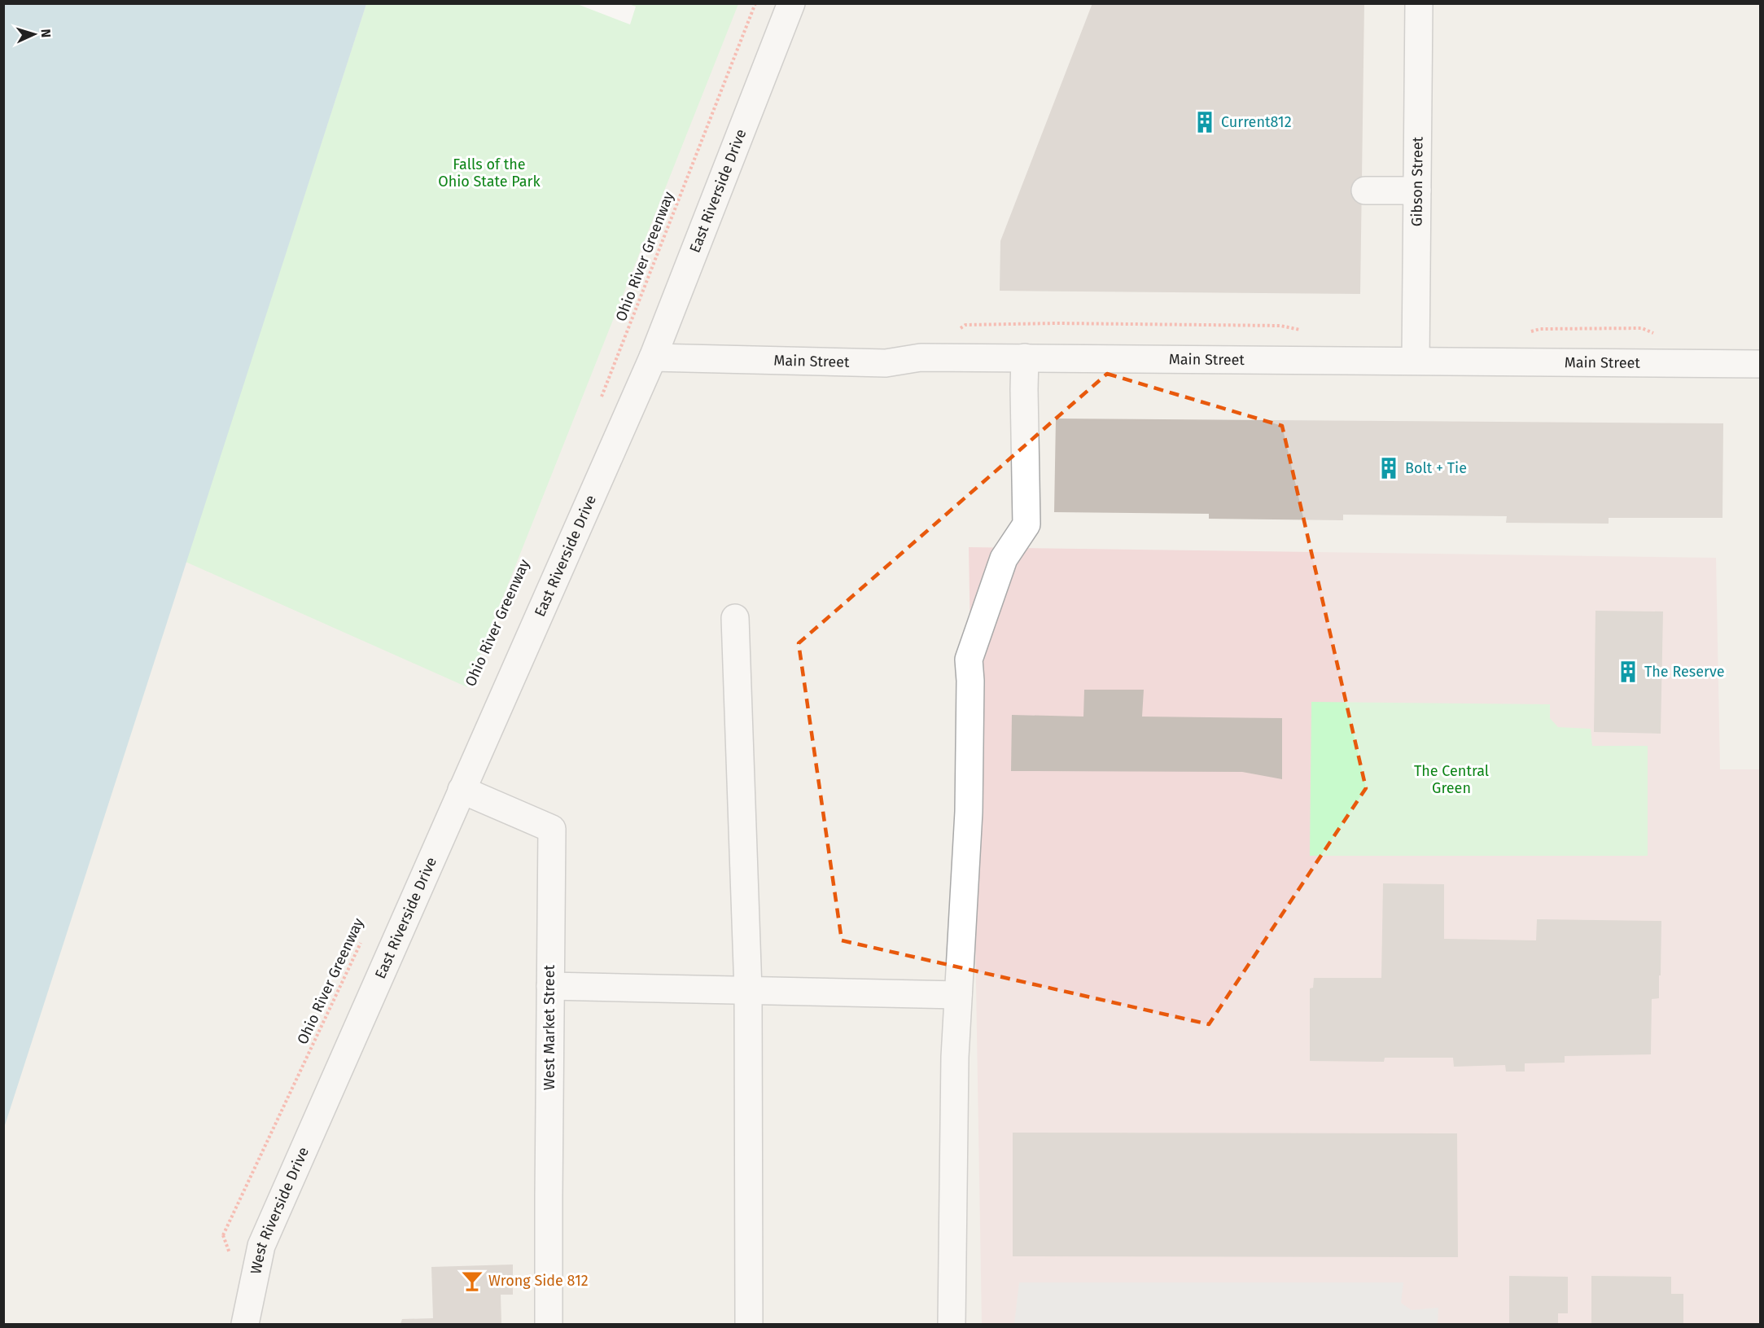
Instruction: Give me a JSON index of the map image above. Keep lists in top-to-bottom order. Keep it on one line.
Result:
{"streets":{"street":["Gibson Street","East Riverside Drive","Main Street","West Market Street","West Riverside Drive"],"path":["Ohio River Greenway"]},"crossings":[["Gibson Street","Main Street"],["East Riverside Drive","Main Street"],["East Riverside Drive","West Market Street"],["East Riverside Drive","West Riverside Drive"]],"parks":["Falls of the Ohio State Park","The Central Green"],"places":{"building":["Current812","Bolt + Tie","The Reserve"],"bar":["Wrong Side 812"]},"north":"right"}
